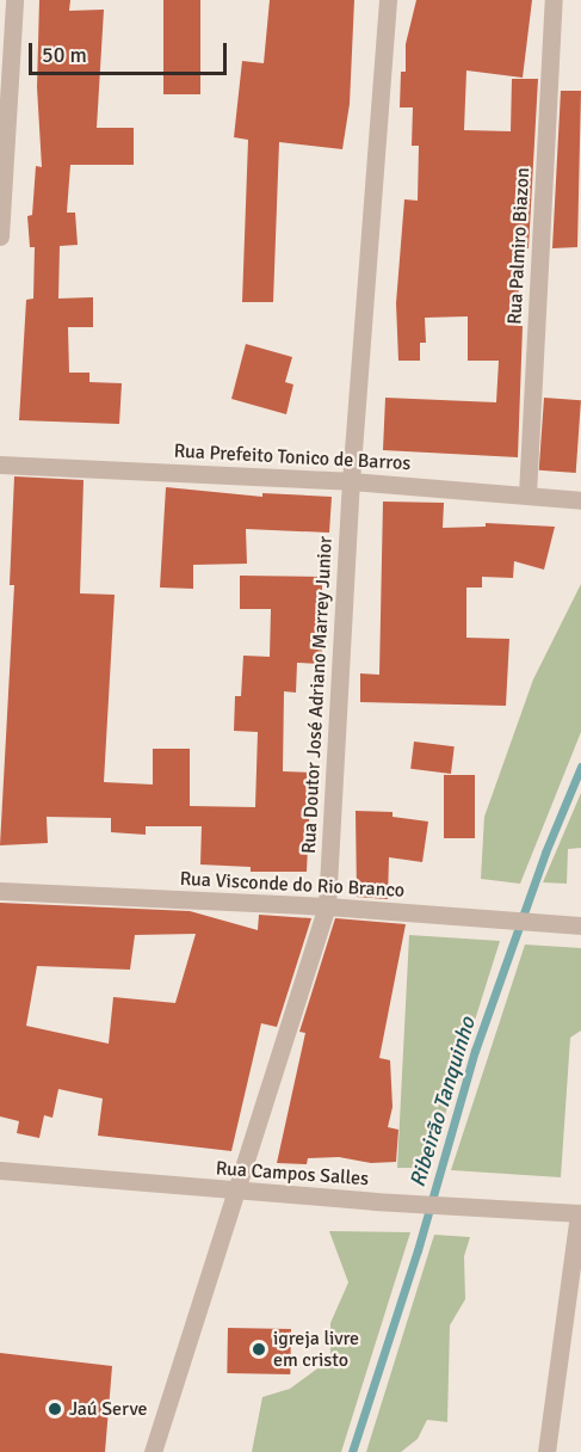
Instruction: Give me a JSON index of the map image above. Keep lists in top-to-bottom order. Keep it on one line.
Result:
{"streets":{"street":["Rua Palmiro Biazon","Rua Prefeito Tonico de Barros","Rua Doutor José Adriano Marrey Junior","Rua Visconde do Rio Branco","Rua Campos Salles"]},"crossings":[["Rua Palmiro Biazon","Rua Prefeito Tonico de Barros"],["Rua Prefeito Tonico de Barros","Rua Doutor José Adriano Marrey Junior"],["Rua Doutor José Adriano Marrey Junior","Rua Visconde do Rio Branco"],["Rua Doutor José Adriano Marrey Junior","Rua Campos Salles"]],"water":["Ribeirão Tanquinho"],"places":["igreja livre em cristo","Jaú Serve"],"scale_bar":"50 m"}
